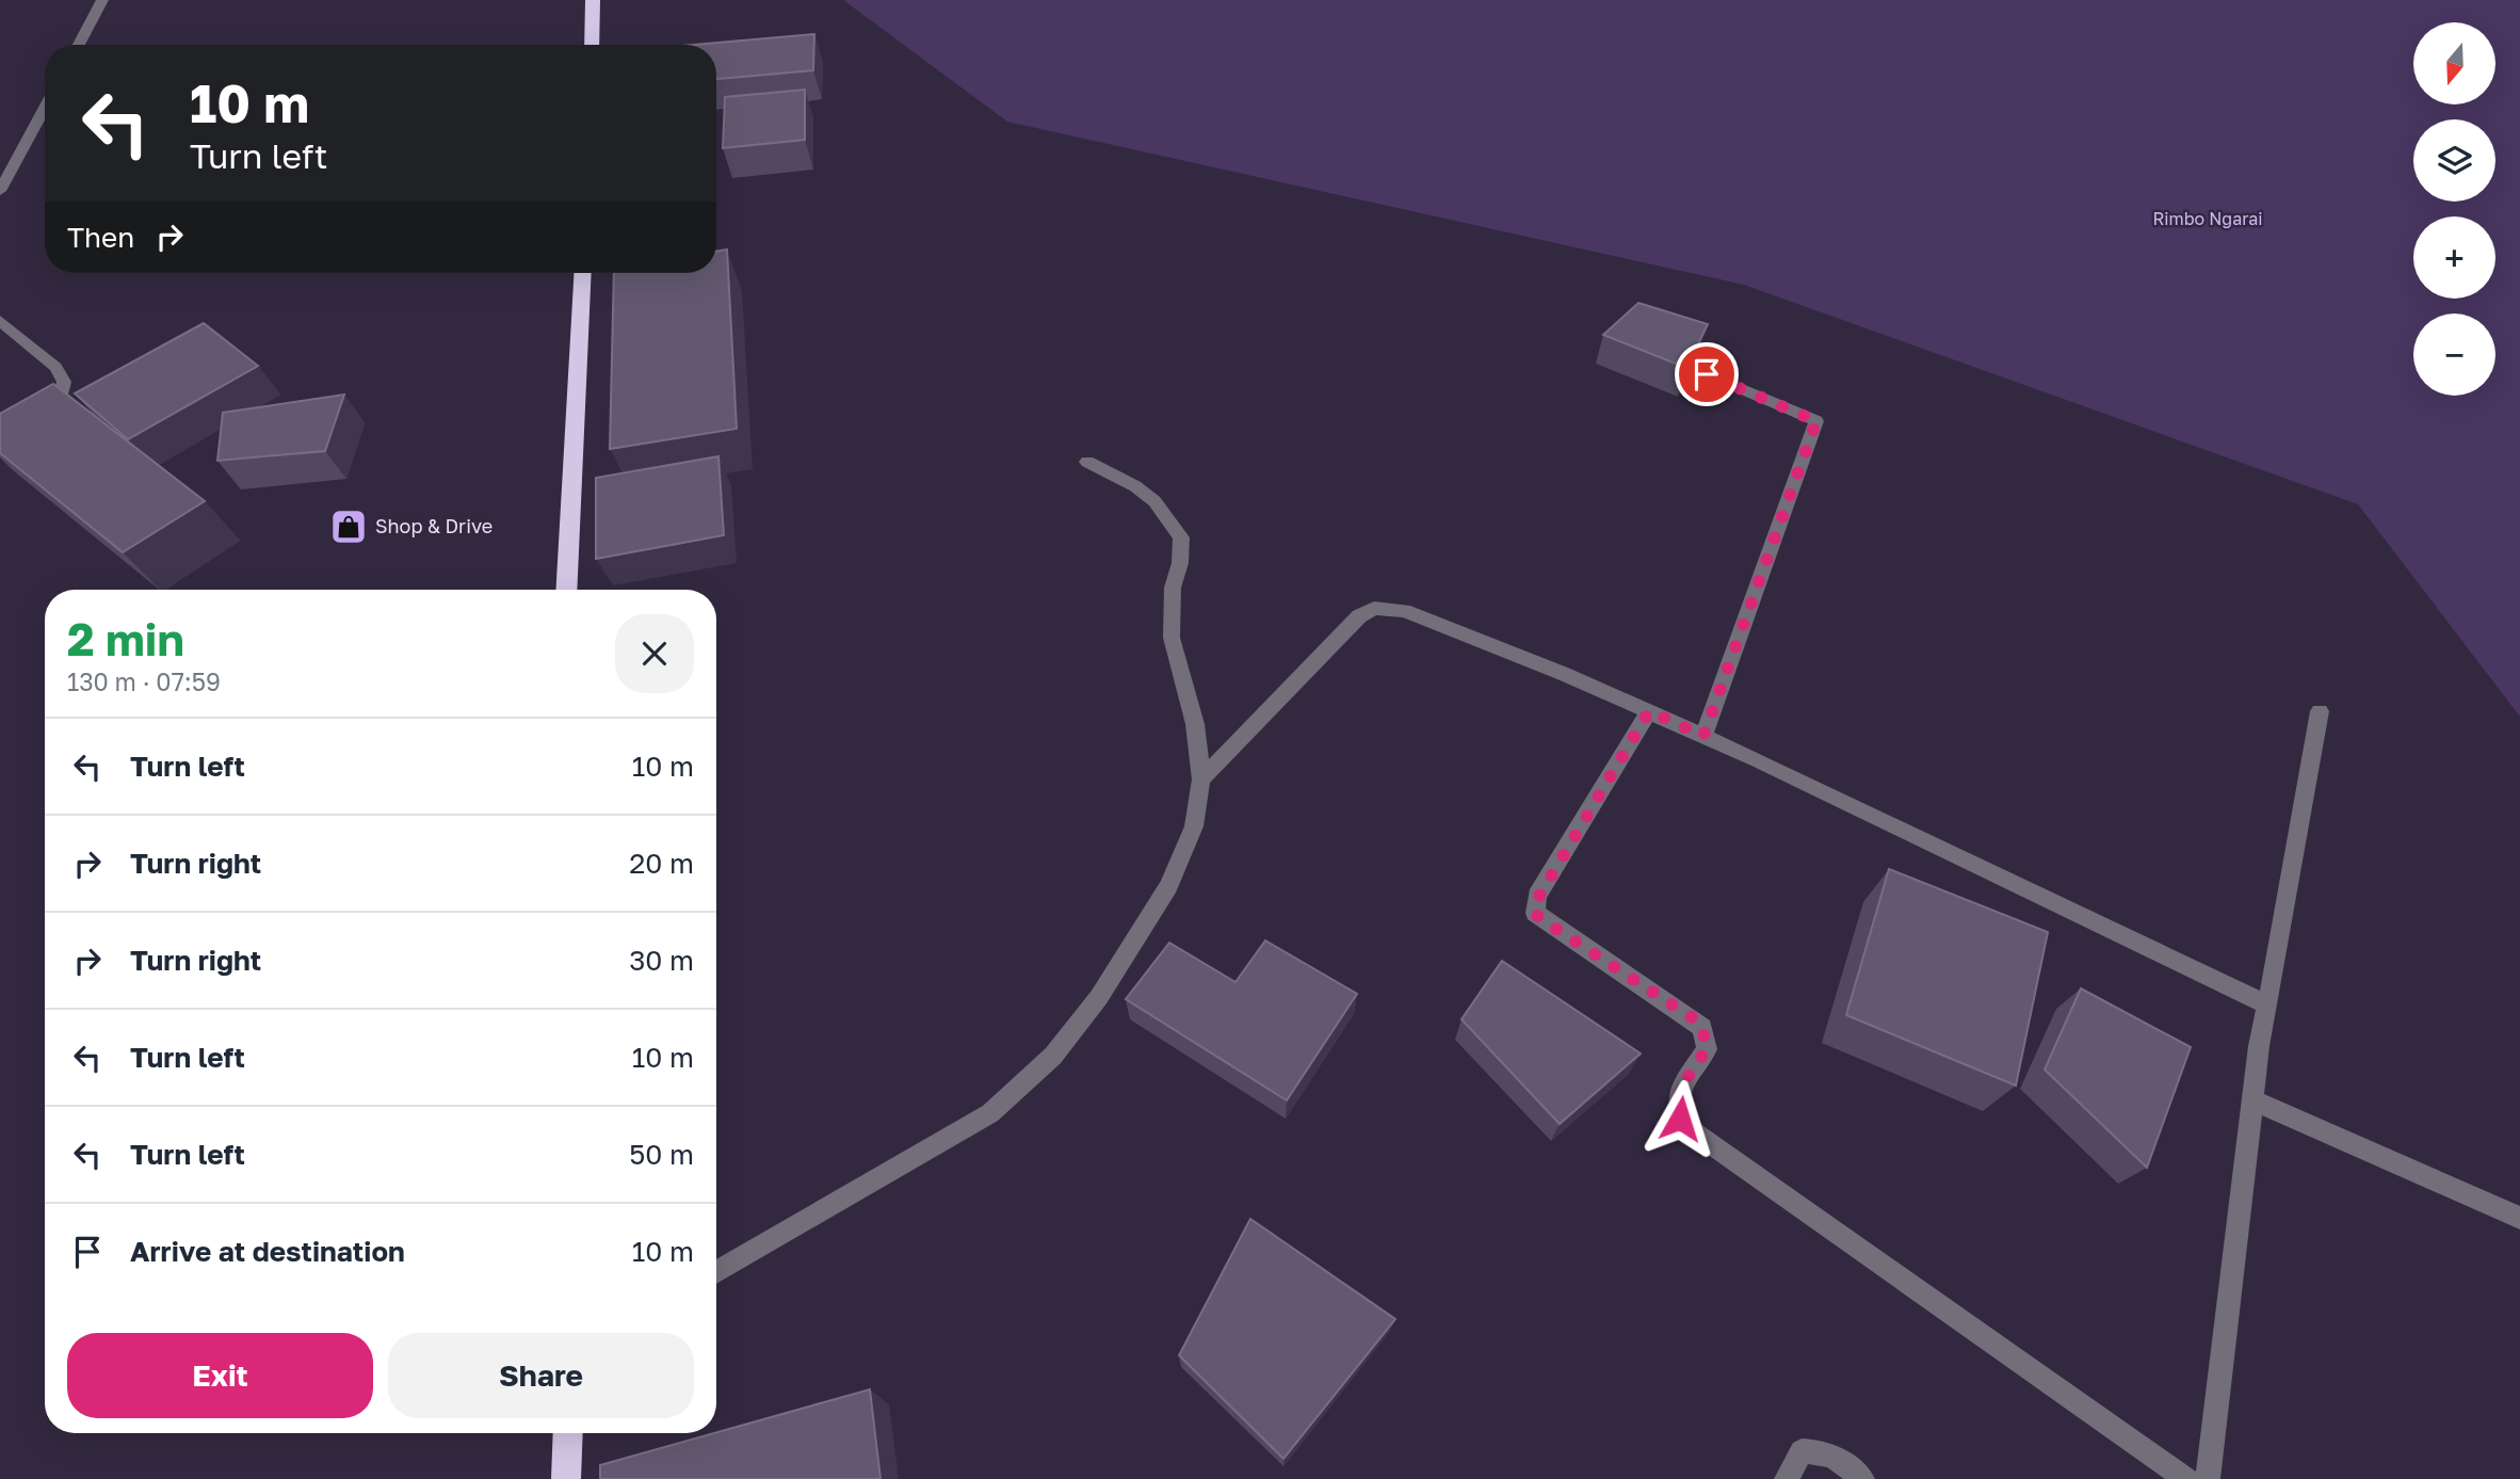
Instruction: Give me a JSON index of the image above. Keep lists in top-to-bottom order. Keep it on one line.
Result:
{"parks":["Rimbo Ngarai"],"places":{"shop":["Shop & Drive"]},"north":"bottom","page":{"map_buttons":["+","−"],"turn":["10 m","Turn left"],"then":"Then","heading":["2 min","130 m · 07:59"],"list":[{"name":"Turn left","value":"10 m"},{"name":"Turn right","value":"20 m"},{"name":"Turn right","value":"30 m"},{"name":"Turn left","value":"10 m"},{"name":"Turn left","value":"50 m"},{"name":"Arrive at destination","value":"10 m"}],"buttons":["Exit","Share"]}}
